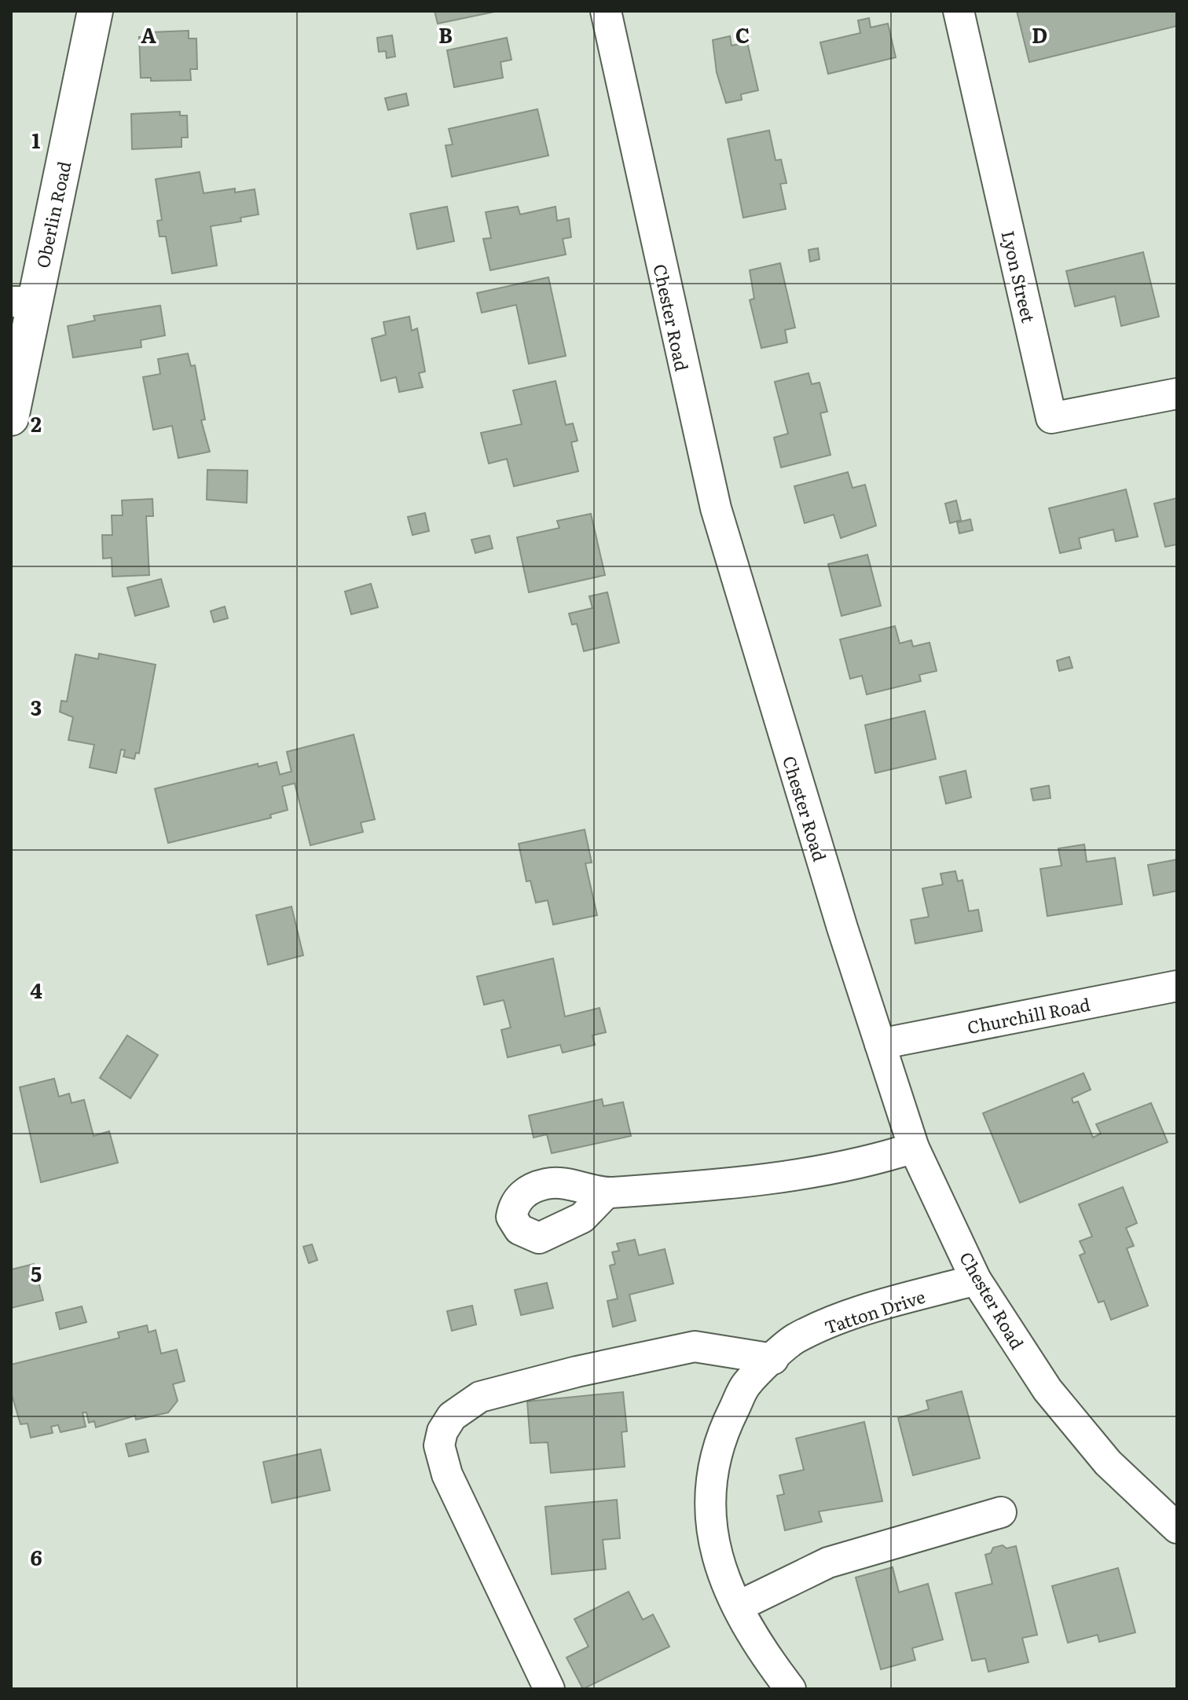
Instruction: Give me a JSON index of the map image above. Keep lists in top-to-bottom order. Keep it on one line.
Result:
{"streets":{"main road":["Oberlin Road"],"street":["Lyon Street","Chester Road","Churchill Road","Tatton Drive"]},"crossings":[["Chester Road","Churchill Road"],["Chester Road","Tatton Drive"]],"grid":{"columns":["A","B","C","D"],"rows":["1","2","3","4","5","6"]}}
